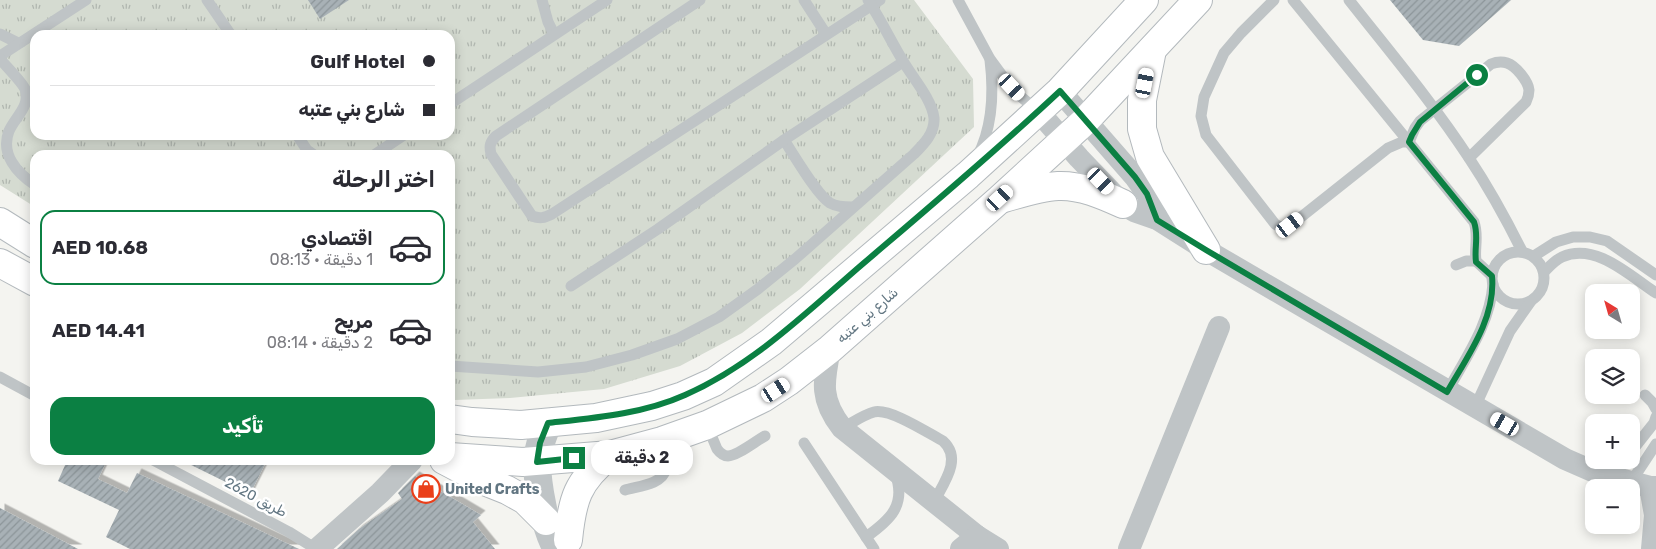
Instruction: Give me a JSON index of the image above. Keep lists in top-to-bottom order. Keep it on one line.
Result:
{"streets":{"main road":["شارع بني عتبه"],"lane":["طريق 2620"]},"places":{"shop":["United Crafts"]},"north":"top left","page":{"banner":["Gulf Hotel","شارع بني عتبه"],"heading":"اختر الرحلة","list":[{"name":"اقتصادي","note":"1 دقيقة · 08:13","value":"AED 10.68"},{"name":"مريح","note":"2 دقيقة · 08:14","value":"AED 14.41"}],"map_buttons":["+","−"],"buttons":"تأكيد","bubble":"2 دقيقة"}}
